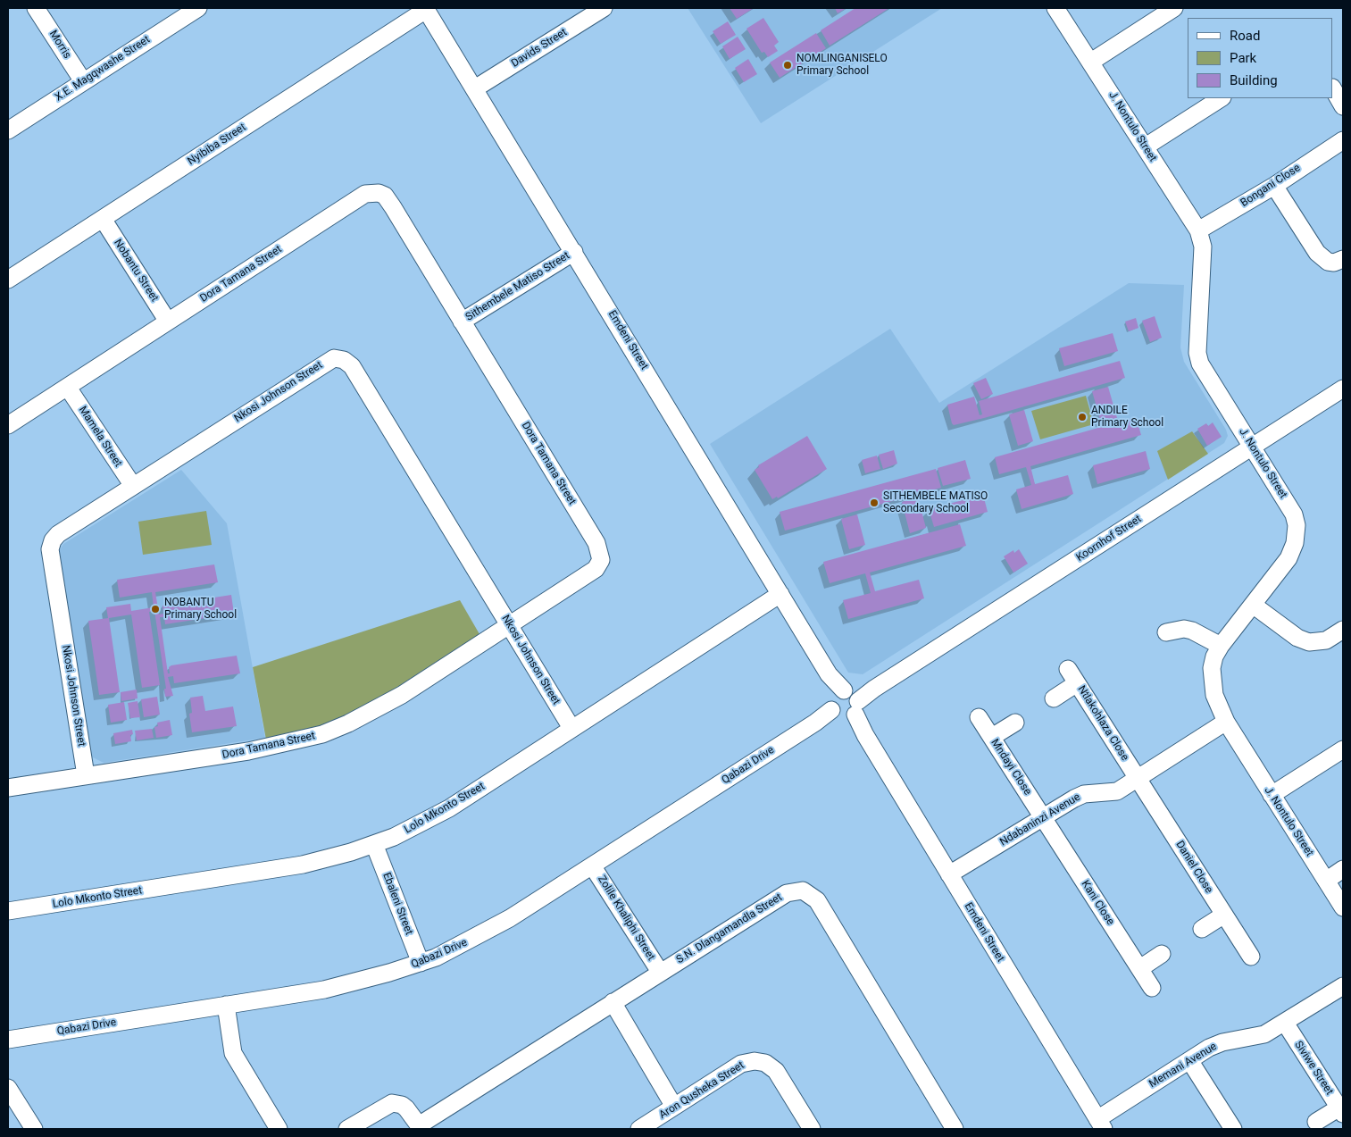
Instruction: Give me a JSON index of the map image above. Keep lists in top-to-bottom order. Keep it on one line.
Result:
{"streets":{"street":["Morris","Davids Street","X.E. Magqwashe Street","J. Nontulo Street","Nyibiba Street","Bongani Close","Nobantu Street","Dora Tamana Street","Sithembele Matiso Street","Emdeni Street","Nkosi Johnson Street","Mamela Street","Koornhof Street","Ntlakohlaza Close","Qabazi Drive","Mndayi Close","Lolo Mkonto Street","Ndabaninzi Avenue","Daniel Close","Kani Close","Ebaleni Street","Zolile Khaliphi Street","S.N. Dlangamandla Street","Memani Avenue","Siviwe Street","Aron Qusheka Street"]},"crossings":[["Morris","X.E. Magqwashe Street"],["Davids Street","Emdeni Street"],["J. Nontulo Street","Bongani Close"],["J. Nontulo Street","Koornhof Street"],["J. Nontulo Street","Ndabaninzi Avenue"],["Nyibiba Street","Nobantu Street"],["Nyibiba Street","Emdeni Street"],["Nobantu Street","Dora Tamana Street"],["Dora Tamana Street","Sithembele Matiso Street"],["Dora Tamana Street","Nkosi Johnson Street"],["Dora Tamana Street","Mamela Street"],["Sithembele Matiso Street","Emdeni Street"],["Emdeni Street","Koornhof Street"],["Emdeni Street","Qabazi Drive"],["Emdeni Street","Lolo Mkonto Street"],["Emdeni Street","Ndabaninzi Avenue"],["Emdeni Street","Memani Avenue"],["Nkosi Johnson Street","Mamela Street"],["Nkosi Johnson Street","Lolo Mkonto Street"],["Koornhof Street","Qabazi Drive"],["Ntlakohlaza Close","Ndabaninzi Avenue"],["Ntlakohlaza Close","Daniel Close"],["Qabazi Drive","Ebaleni Street"],["Qabazi Drive","Zolile Khaliphi Street"],["Mndayi Close","Ndabaninzi Avenue"],["Mndayi Close","Kani Close"],["Lolo Mkonto Street","Ebaleni Street"],["Ndabaninzi Avenue","Daniel Close"],["Ndabaninzi Avenue","Kani Close"],["Zolile Khaliphi Street","S.N. Dlangamandla Street"],["Memani Avenue","Siviwe Street"]],"places":["NOMLINGANISELO Primary School","ANDILE Primary School","SITHEMBELE MATISO Secondary School","NOBANTU Primary School"],"legend":["Road","Park","Building"]}
